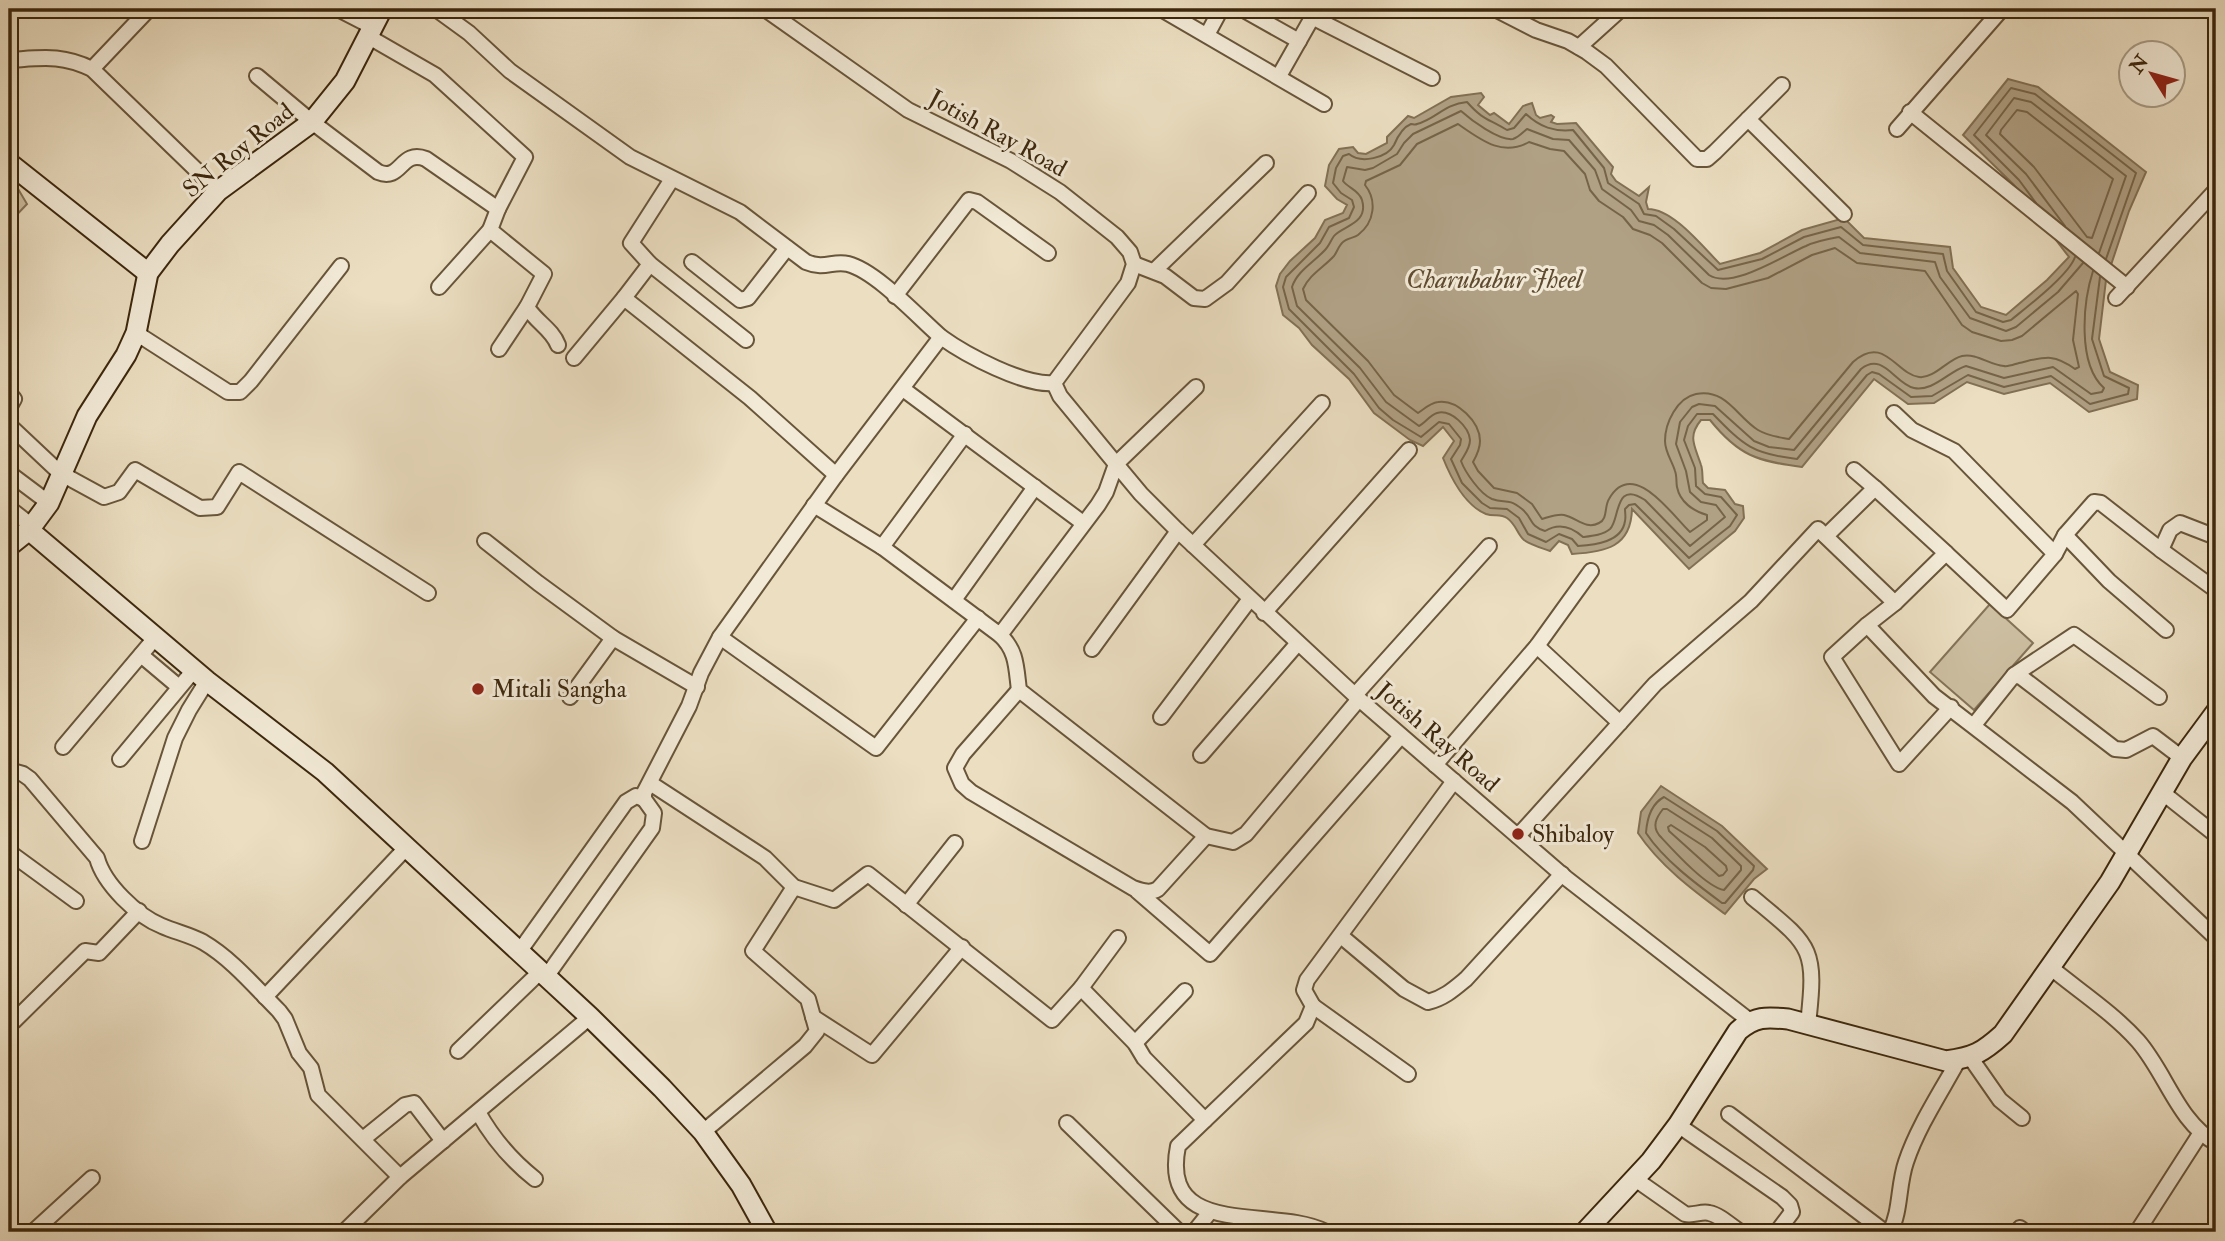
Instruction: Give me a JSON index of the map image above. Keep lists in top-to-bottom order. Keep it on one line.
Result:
{"streets":{"street":["Jotish Ray Road","SN Roy Road"]},"water":["Charubabur Jheel"],"places":["Mitali Sangha","Shibaloy"],"north":"top left"}
